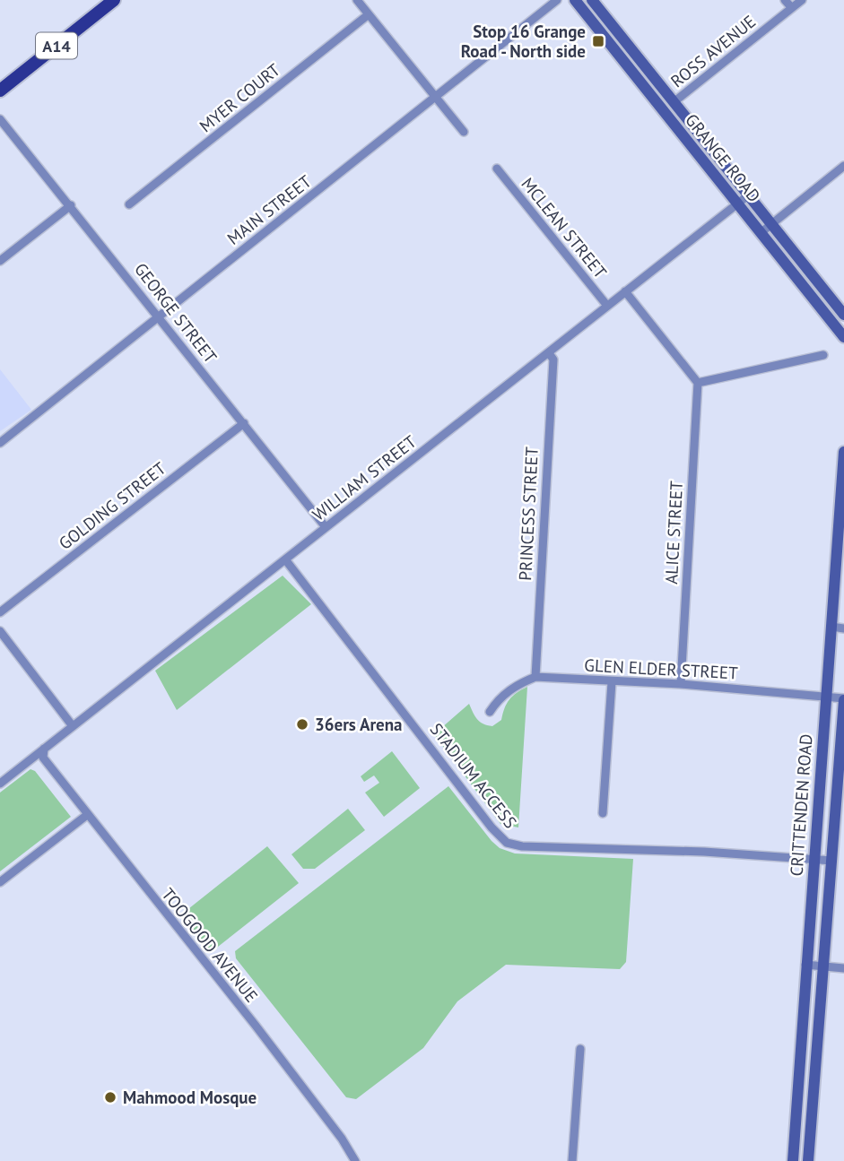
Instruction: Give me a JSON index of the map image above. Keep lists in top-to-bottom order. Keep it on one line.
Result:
{"streets":{"main road":["A14","GRANGE ROAD","CRITTENDEN ROAD"],"street":["ROSS AVENUE","MYER COURT","MAIN STREET","MCLEAN STREET","GEORGE STREET","WILLIAM STREET","GOLDING STREET","PRINCESS STREET","ALICE STREET","GLEN ELDER STREET","STADIUM ACCESS","TOOGOOD AVENUE"]},"crossings":[["ROSS AVENUE","GRANGE ROAD"],["GRANGE ROAD","WILLIAM STREET"],["MAIN STREET","GEORGE STREET"],["MCLEAN STREET","WILLIAM STREET"],["GEORGE STREET","WILLIAM STREET"],["GEORGE STREET","GOLDING STREET"],["WILLIAM STREET","PRINCESS STREET"],["WILLIAM STREET","STADIUM ACCESS"],["WILLIAM STREET","TOOGOOD AVENUE"],["PRINCESS STREET","GLEN ELDER STREET"],["ALICE STREET","GLEN ELDER STREET"],["GLEN ELDER STREET","CRITTENDEN ROAD"],["STADIUM ACCESS","CRITTENDEN ROAD"]],"places":{"transit":["Stop 16 Grange Road - North side"],"other":["36ers Arena","Mahmood Mosque"]}}
